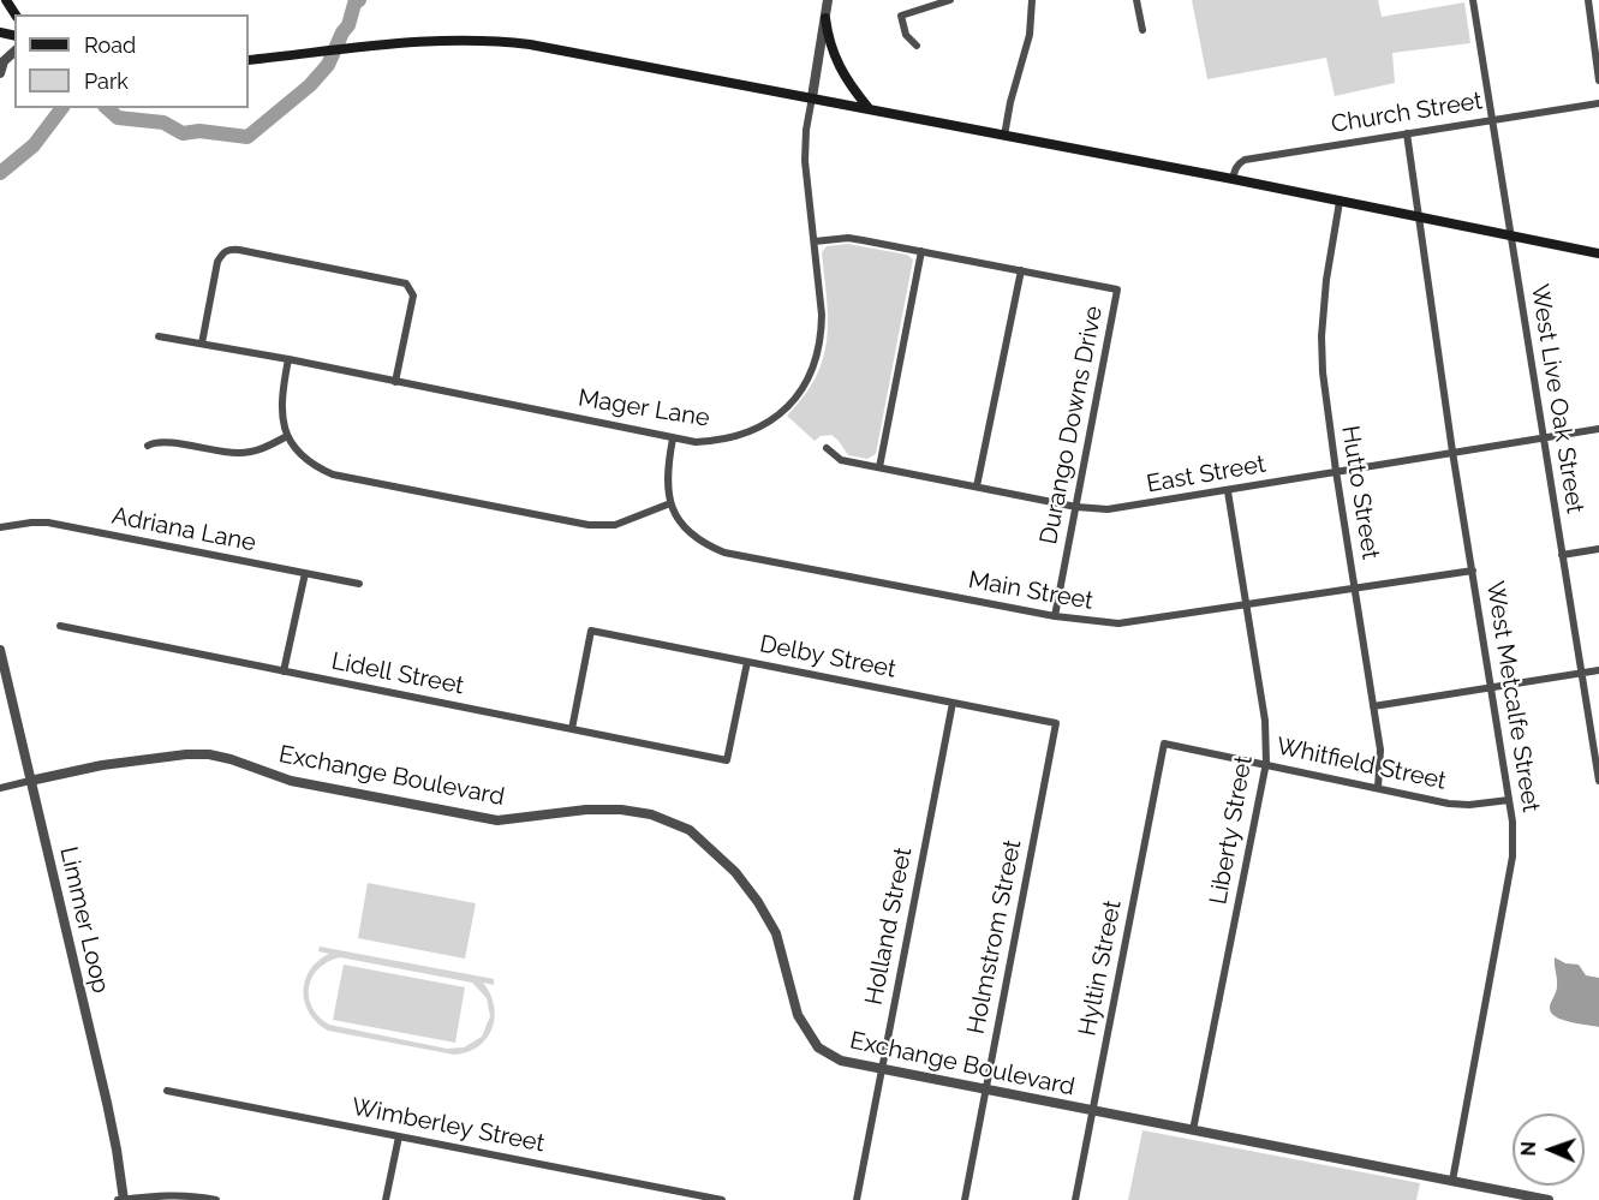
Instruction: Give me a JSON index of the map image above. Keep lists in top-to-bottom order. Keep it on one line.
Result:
{"streets":{"street":["Church Street","West Live Oak Street","Mager Lane","Durango Downs Drive","East Street","Hutto Street","Adriana Lane","Main Street","Delby Street","Lidell Street","West Metcalfe Street","Whitfield Street","Exchange Boulevard","Liberty Street","Limmer Loop","Holland Street","Holmstrom Street","Hyltin Street","Wimberley Street"]},"crossings":[["Church Street","West Live Oak Street"],["Church Street","West Metcalfe Street"],["West Live Oak Street","East Street"],["Mager Lane","Durango Downs Drive"],["Durango Downs Drive","East Street"],["Durango Downs Drive","Main Street"],["East Street","Hutto Street"],["East Street","West Metcalfe Street"],["East Street","Liberty Street"],["Hutto Street","Main Street"],["Hutto Street","Whitfield Street"],["Main Street","West Metcalfe Street"],["Main Street","Liberty Street"],["Delby Street","Lidell Street"],["Delby Street","Holland Street"],["Delby Street","Holmstrom Street"],["West Metcalfe Street","Whitfield Street"],["West Metcalfe Street","Exchange Boulevard"],["Whitfield Street","Liberty Street"],["Whitfield Street","Hyltin Street"],["Exchange Boulevard","Liberty Street"],["Exchange Boulevard","Limmer Loop"],["Exchange Boulevard","Holland Street"],["Exchange Boulevard","Holmstrom Street"],["Exchange Boulevard","Hyltin Street"]],"legend":["Road","Park"],"north":"left"}
